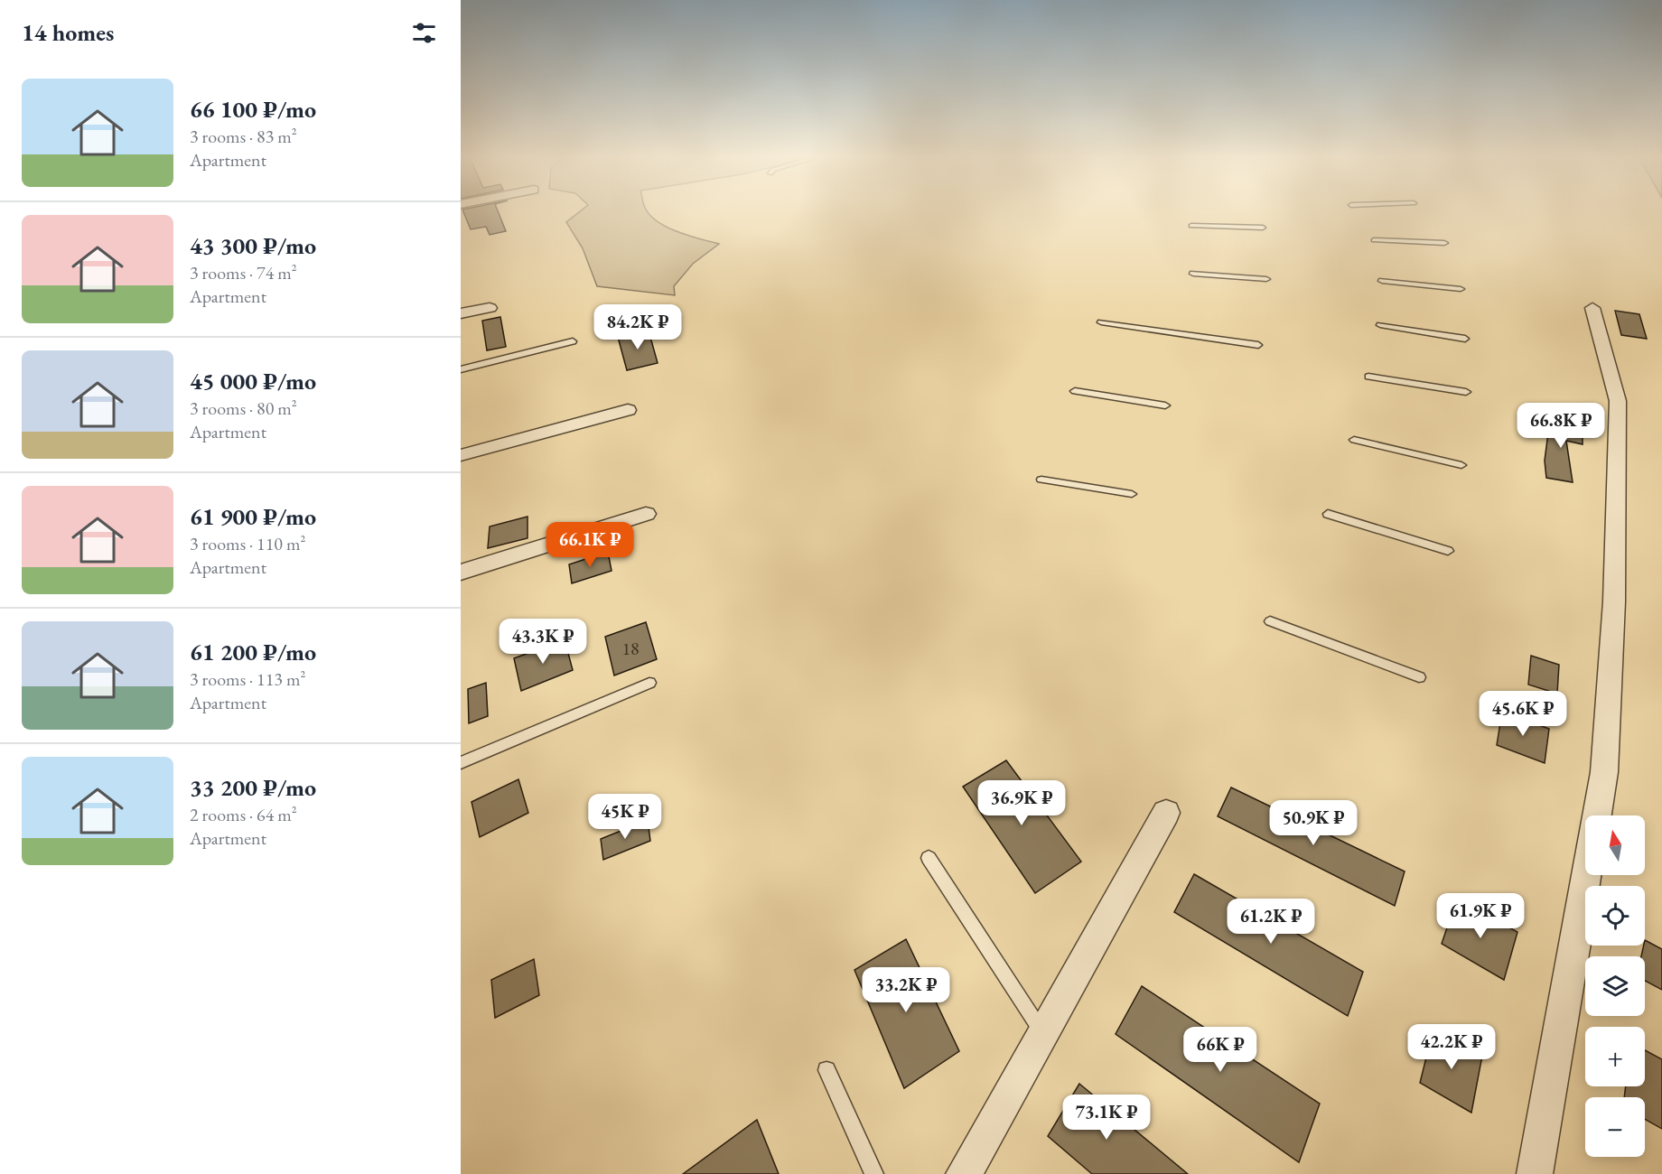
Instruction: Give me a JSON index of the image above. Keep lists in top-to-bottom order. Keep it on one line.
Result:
{"house_numbers":["18"],"north":"top","page":{"heading":"14 homes","list":[{"name":"66 100 ₽/mo","note":"3 rooms · 83 m² · Apartment"},{"name":"43 300 ₽/mo","note":"3 rooms · 74 m² · Apartment"},{"name":"45 000 ₽/mo","note":"3 rooms · 80 m² · Apartment"},{"name":"61 900 ₽/mo","note":"3 rooms · 110 m² · Apartment"},{"name":"61 200 ₽/mo","note":"3 rooms · 113 m² · Apartment"},{"name":"33 200 ₽/mo","note":"2 rooms · 64 m² · Apartment"}],"price":["84.2K ₽","66.8K ₽","66.1K ₽","43.3K ₽","45.6K ₽","36.9K ₽","45K ₽","50.9K ₽","61.9K ₽","61.2K ₽","33.2K ₽","42.2K ₽","66K ₽","73.1K ₽"],"map_buttons":["+","−"]}}
